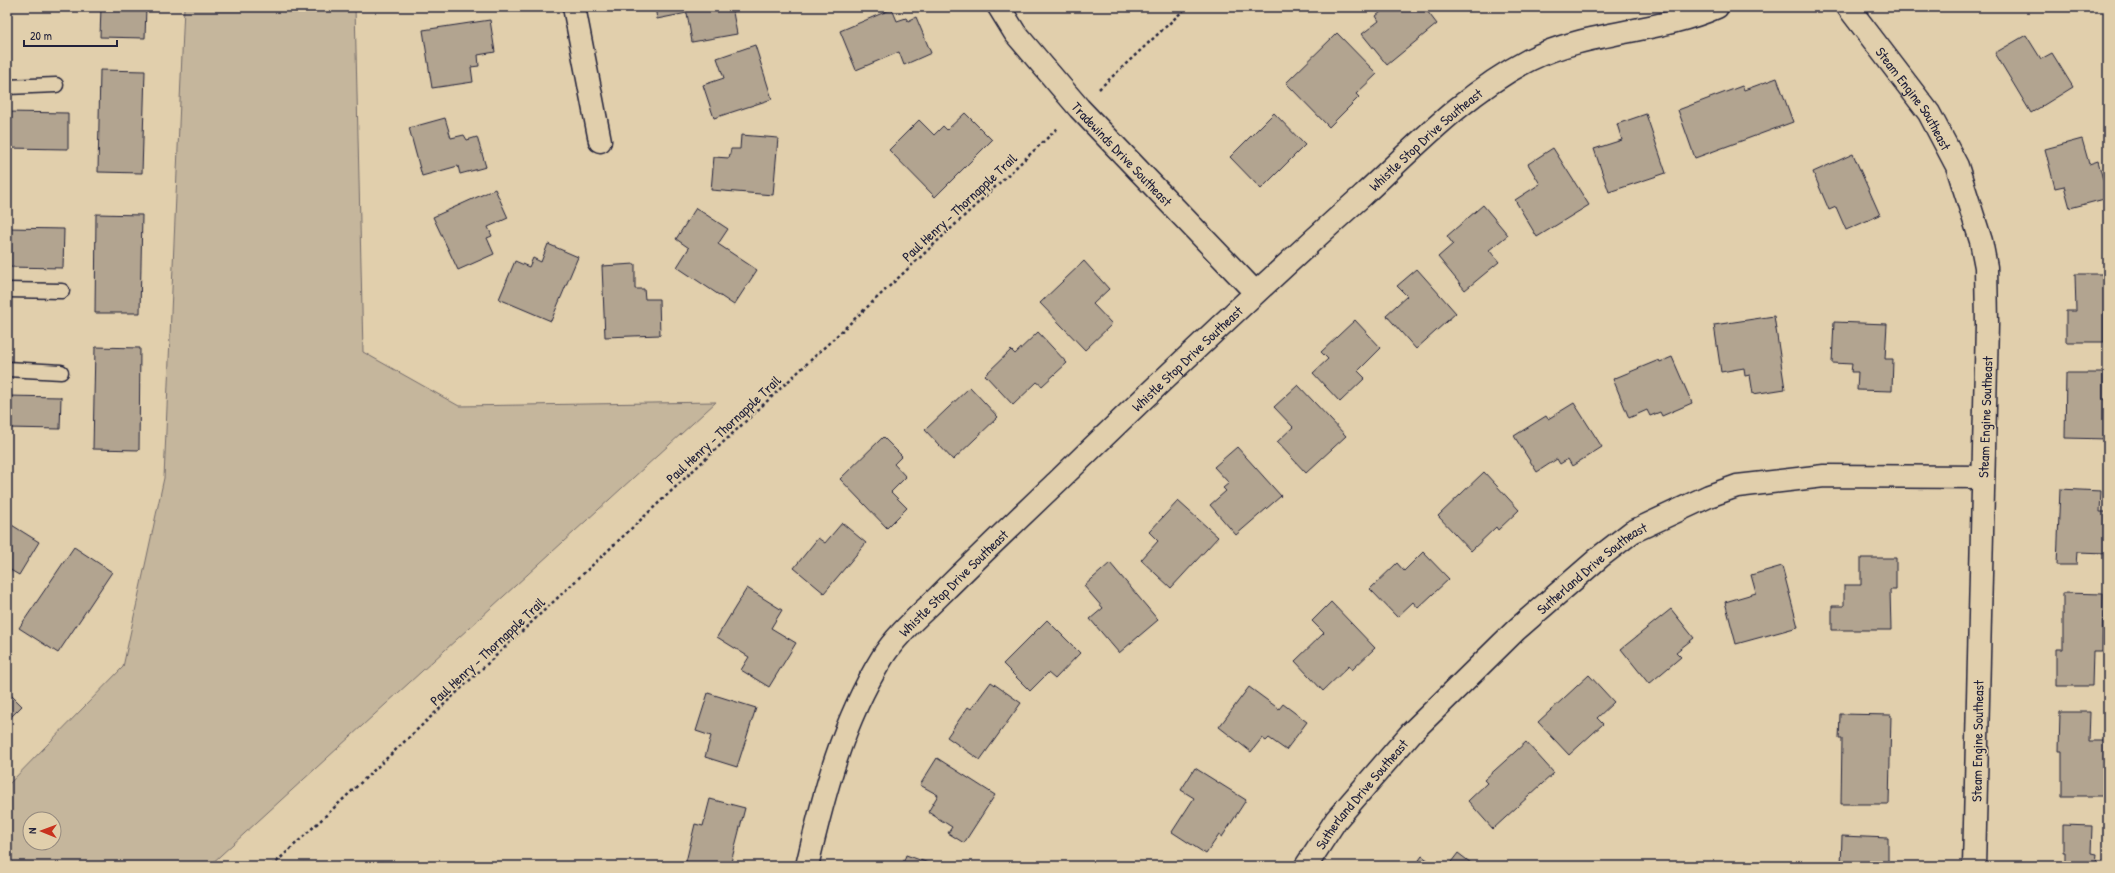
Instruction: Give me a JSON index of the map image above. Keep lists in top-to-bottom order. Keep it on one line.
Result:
{"streets":{"street":["Steam Engine Southeast","Whistle Stop Drive Southeast","Tradewinds Drive Southeast","Sutherland Drive Southeast"],"path":["Paul Henry - Thornapple Trail"]},"crossings":[["Steam Engine Southeast","Sutherland Drive Southeast"],["Whistle Stop Drive Southeast","Tradewinds Drive Southeast"],["Tradewinds Drive Southeast","Paul Henry - Thornapple Trail"]],"scale_bar":"20 m","north":"left"}
